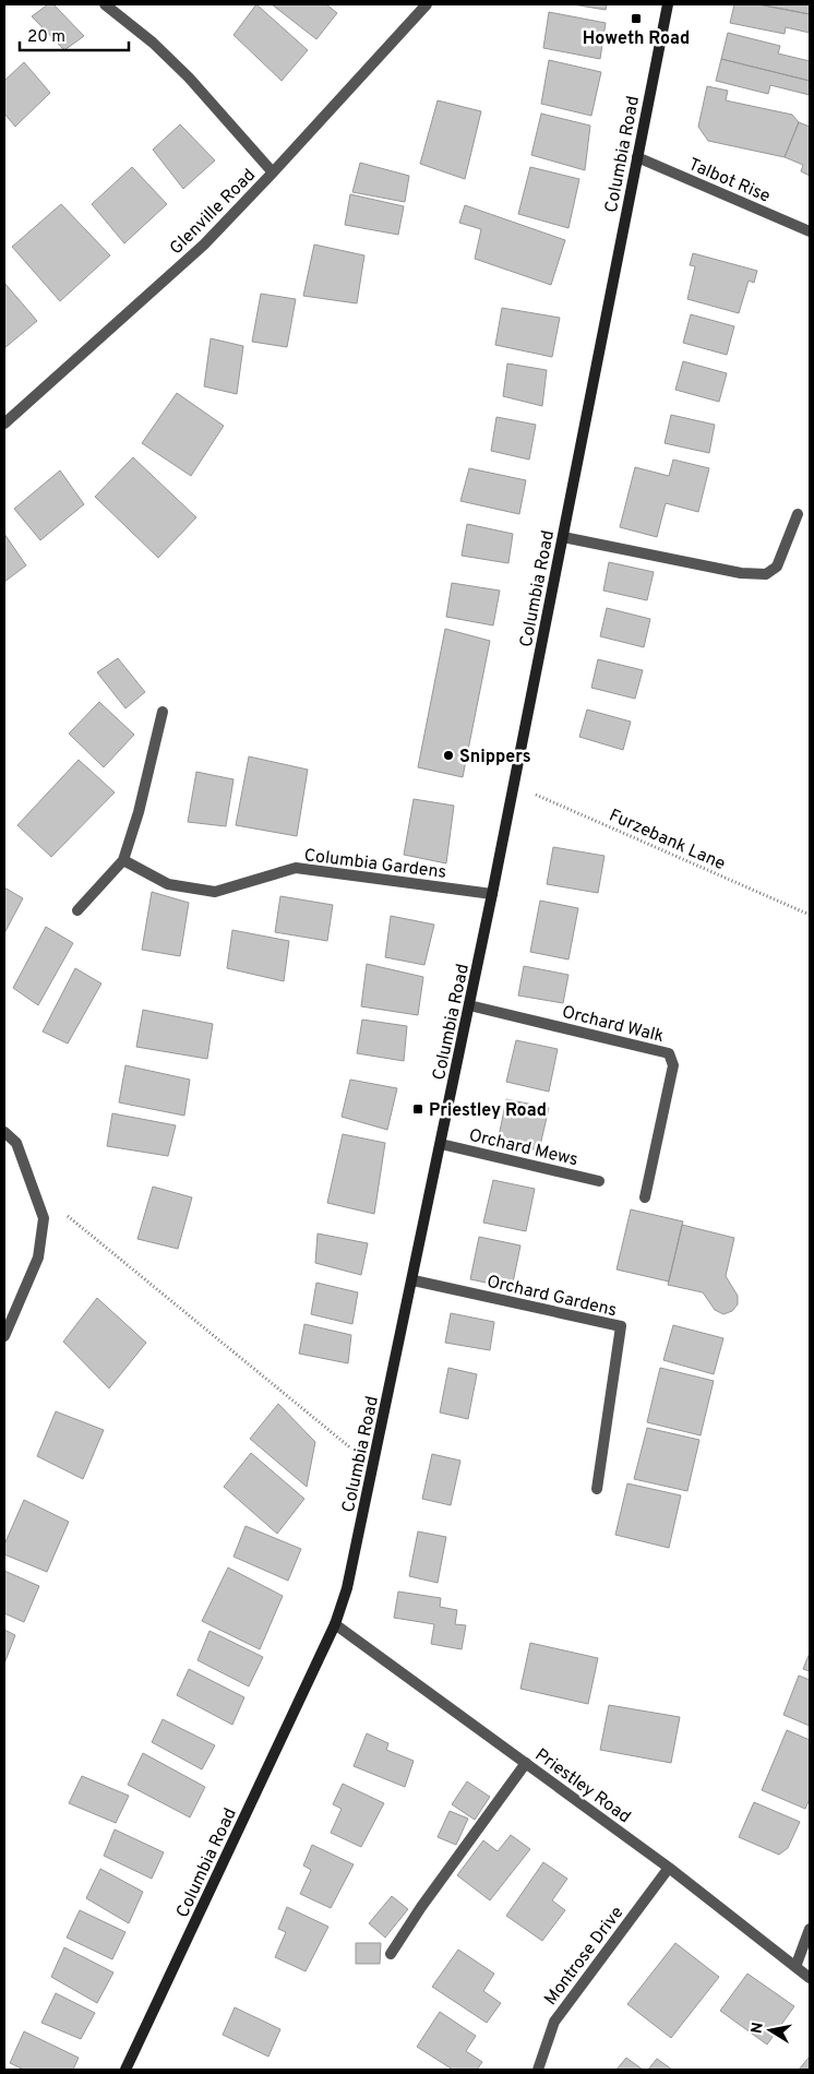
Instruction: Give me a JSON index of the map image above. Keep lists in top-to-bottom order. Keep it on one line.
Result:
{"streets":{"street":["Columbia Road","Talbot Rise","Glenville Road","Columbia Gardens","Orchard Walk","Orchard Mews","Orchard Gardens","Priestley Road","Montrose Drive"],"path":["Furzebank Lane"]},"crossings":[["Columbia Road","Talbot Rise"],["Columbia Road","Furzebank Lane"],["Columbia Road","Columbia Gardens"],["Columbia Road","Orchard Walk"],["Columbia Road","Orchard Mews"],["Columbia Road","Orchard Gardens"],["Columbia Road","Priestley Road"],["Priestley Road","Montrose Drive"]],"places":{"transit":["Howeth Road","Priestley Road"],"other":["Snippers"]},"scale_bar":"20 m","north":"left"}
